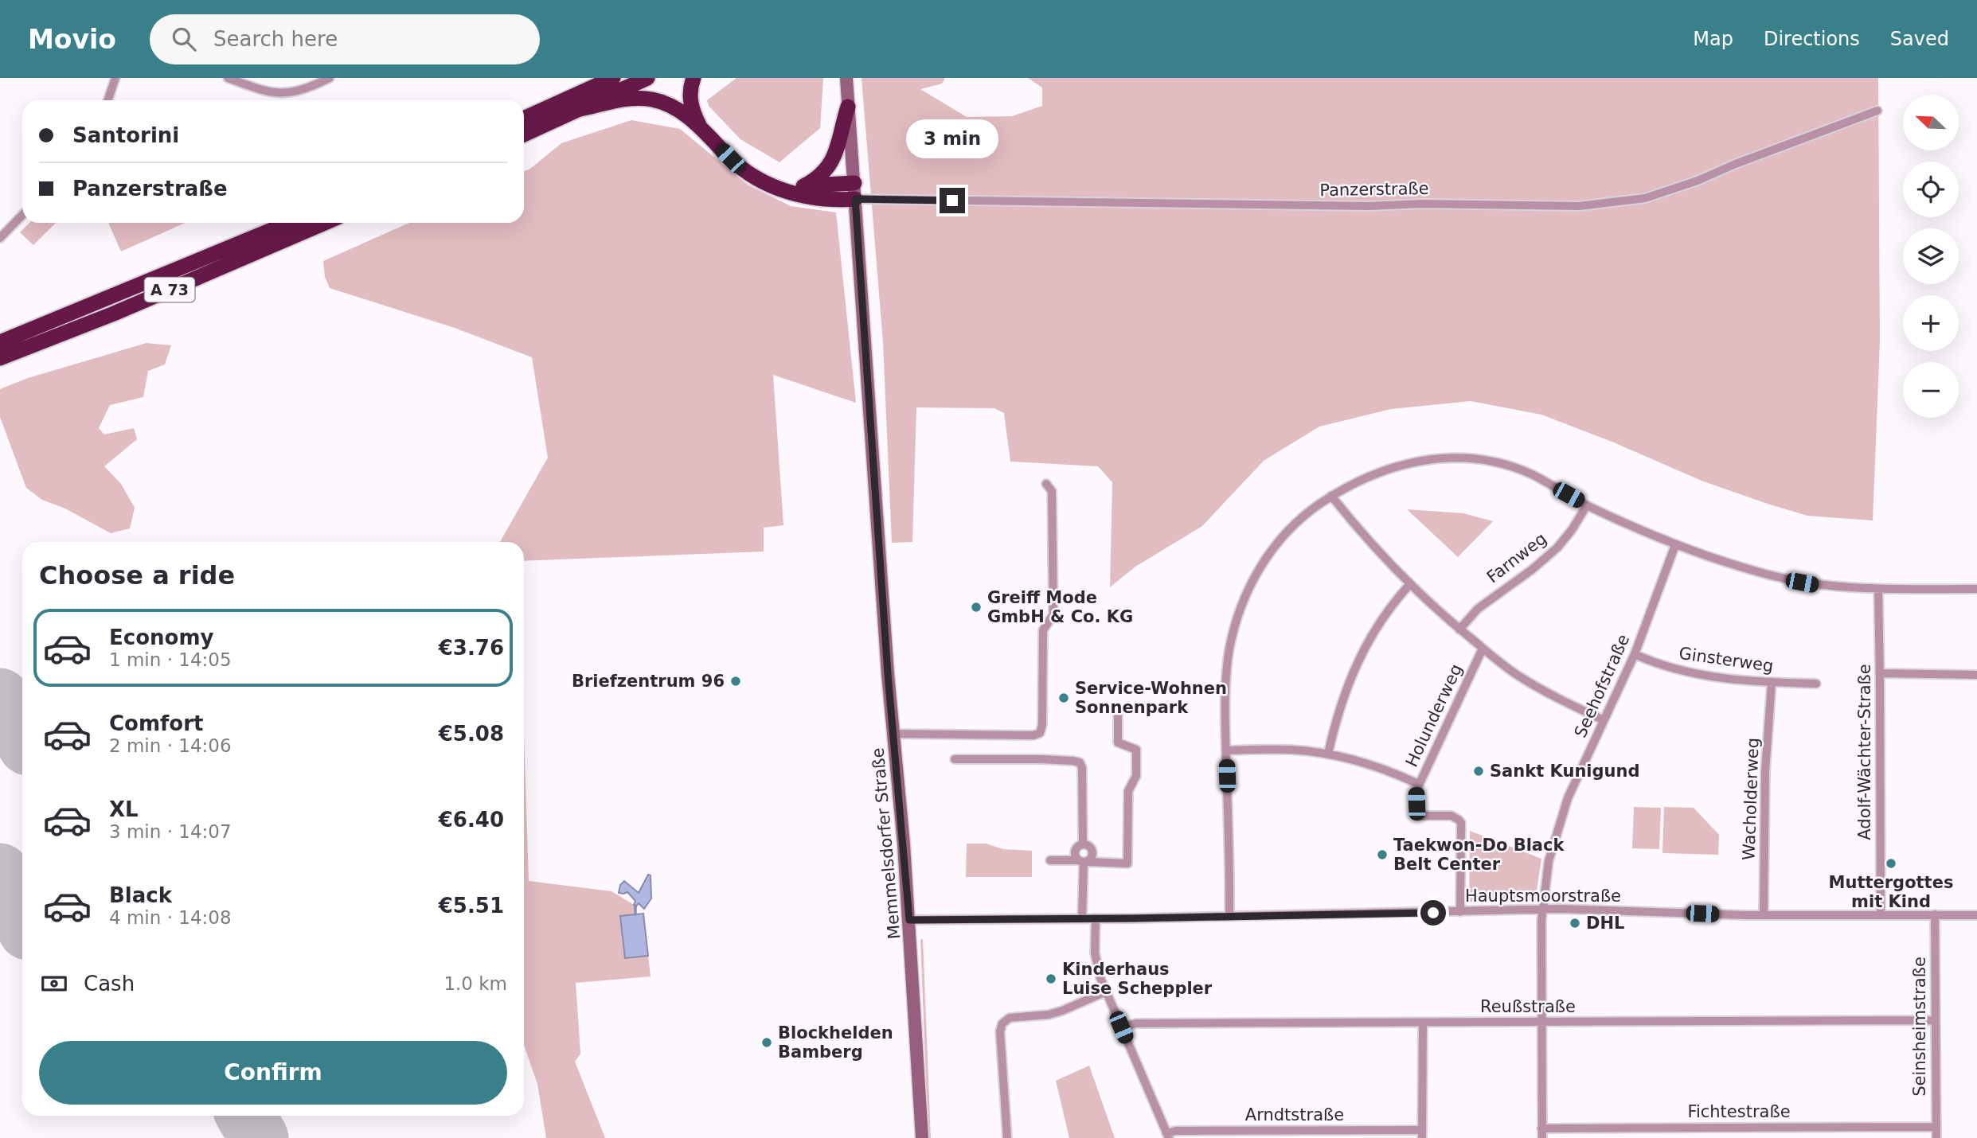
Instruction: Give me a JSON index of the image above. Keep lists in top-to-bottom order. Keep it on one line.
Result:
{"streets":{"highway":["A 73"],"main road":["Memmelsdorfer Straße"],"street":["Panzerstraße","Farnweg","Ginsterweg","Seehofstraße","Holunderweg","Adolf-Wächter-Straße","Wacholderweg","Hauptsmoorstraße","Reußstraße","Seinsheimstraße","Fichtestraße","Arndtstraße"]},"crossings":[["Panzerstraße","Memmelsdorfer Straße"],["Ginsterweg","Seehofstraße"],["Ginsterweg","Wacholderweg"],["Seehofstraße","Hauptsmoorstraße"],["Seehofstraße","Reußstraße"],["Seehofstraße","Fichtestraße"],["Holunderweg","Hauptsmoorstraße"],["Adolf-Wächter-Straße","Hauptsmoorstraße"],["Wacholderweg","Hauptsmoorstraße"],["Memmelsdorfer Straße","Hauptsmoorstraße"],["Hauptsmoorstraße","Seinsheimstraße"],["Reußstraße","Seinsheimstraße"],["Seinsheimstraße","Fichtestraße"]],"places":["Greiff Mode GmbH & Co. KG","Briefzentrum 96","Service-Wohnen Sonnenpark","Sankt Kunigund","Taekwon-Do Black Belt Center","Muttergottes mit Kind","DHL","Kinderhaus Luise Scheppler","Blockhelden Bamberg"],"north":"top left","page":{"header":"Movio","search":"Search here","nav":["Map","Directions","Saved"],"map_buttons":["+","−"],"banner":["Santorini","Panzerstraße"],"bubble":"3 min","heading":"Choose a ride","list":[{"name":"Economy","note":"1 min · 14:05","value":"€3.76"},{"name":"Comfort","note":"2 min · 14:06","value":"€5.08"},{"name":"XL","note":"3 min · 14:07","value":"€6.40"},{"name":"Black","note":"4 min · 14:08","value":"€5.51"}],"pay":["Cash","1.0 km"],"buttons":"Confirm"}}
